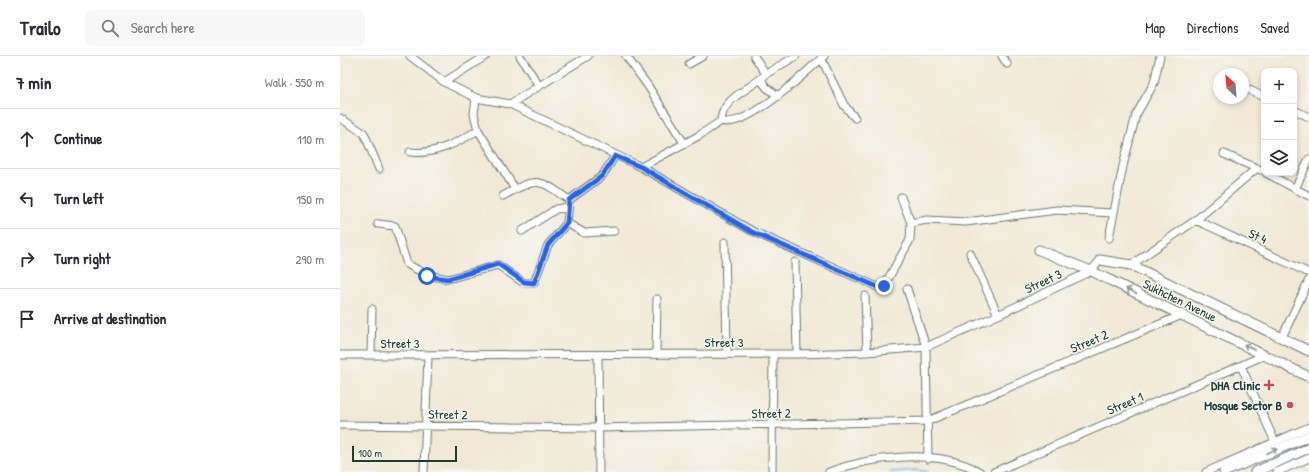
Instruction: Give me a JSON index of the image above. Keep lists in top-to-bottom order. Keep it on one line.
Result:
{"streets":{"street":["St 4","Street 3","Sukhchen Avenue","Street 2","Street 1"]},"crossings":[["Street 3","Sukhchen Avenue"],["Sukhchen Avenue","Street 2"],["Sukhchen Avenue","Street 1"]],"places":{"health":["DHA Clinic"],"other":["Mosque Sector B"]},"scale_bar":"100 m","north":"top left","page":{"header":"Trailo","search":"Search here","nav":["Map","Directions","Saved"],"heading":["7 min","Walk · 550 m"],"map_buttons":["+","−"],"list":[["Continue","110 m"],["Turn left","150 m"],["Turn right","290 m"],"Arrive at destination"],"scale":"100 m"}}
